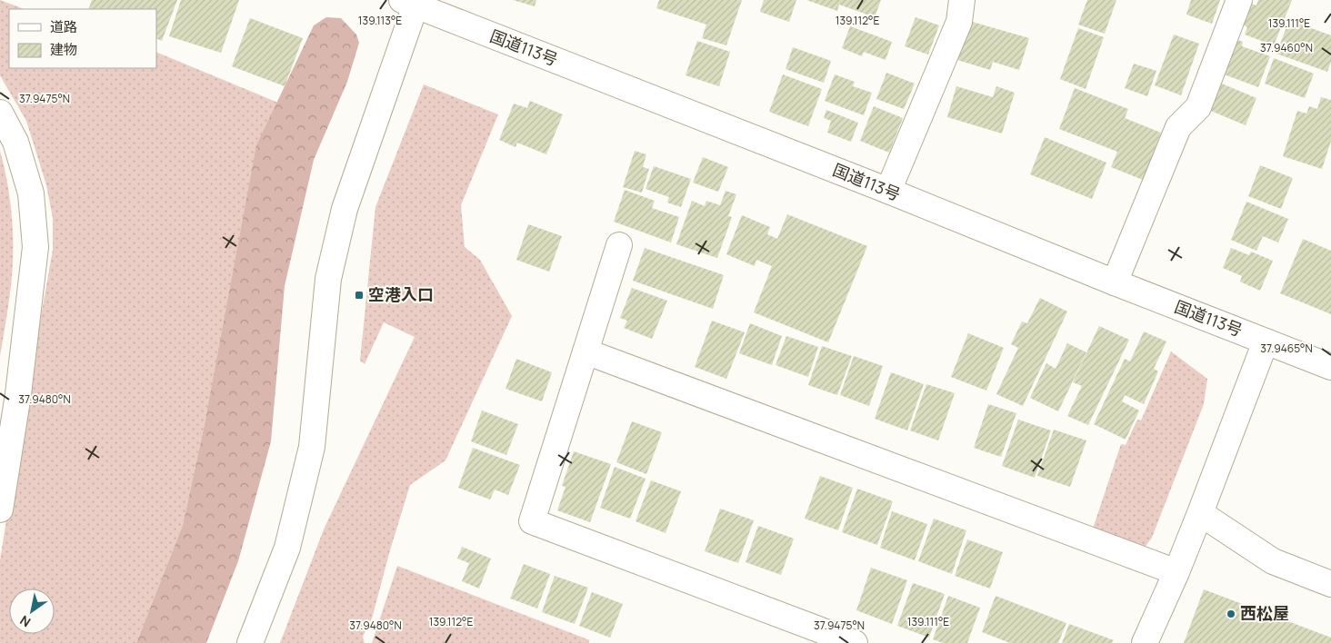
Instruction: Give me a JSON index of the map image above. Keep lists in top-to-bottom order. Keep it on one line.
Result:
{"streets":{"main road":["国道113号"]},"places":{"transit":["空港入口"],"other":["西松屋"]},"legend":["道路","建物"],"north":"bottom left","coordinates":["139.113°E","139.112°E","139.111°E","37.9460°N","37.9475°N","37.9465°N","37.9480°N"]}
